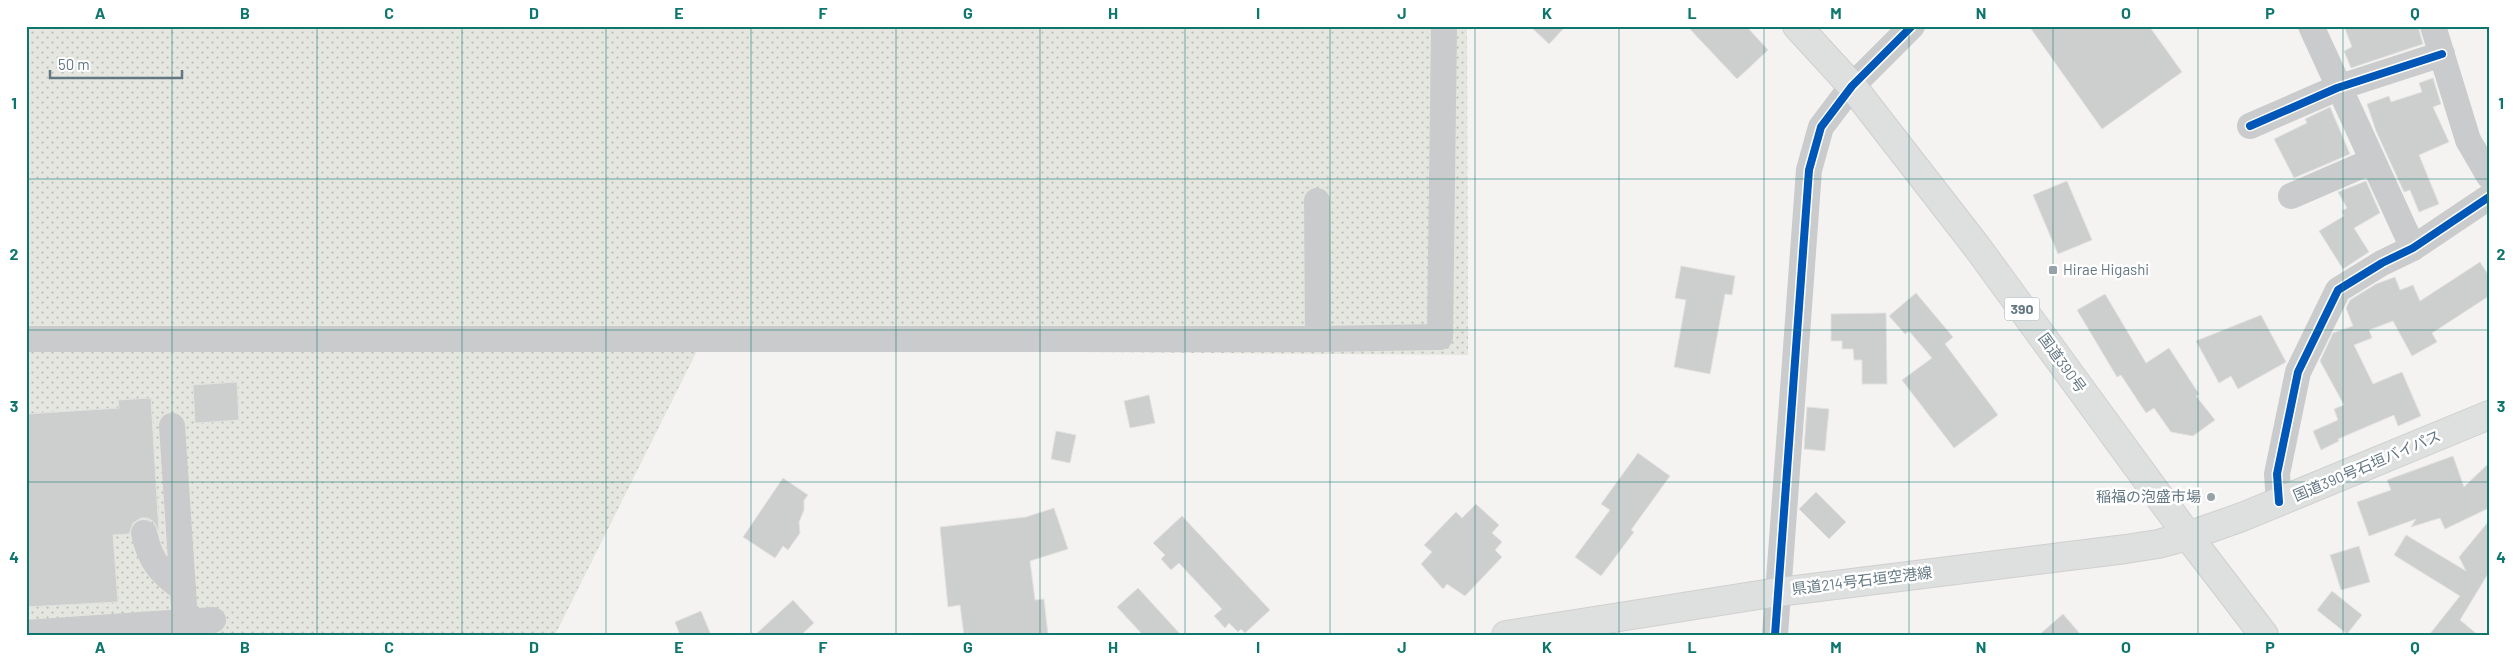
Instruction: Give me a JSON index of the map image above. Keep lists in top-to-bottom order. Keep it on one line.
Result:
{"streets":{"main road":["390","国道390号","国道390号石垣バイパス","県道214号石垣空港線"]},"crossings":[["国道390号","国道390号石垣バイパス"],["国道390号","県道214号石垣空港線"],["国道390号石垣バイパス","県道214号石垣空港線"]],"places":{"transit":["Hirae Higashi"],"other":["稲福の泡盛市場"]},"scale_bar":"50 m","grid":{"columns":["A","B","C","D","E","F","G","H","I","J","K","L","M","N","O","P","Q"],"rows":["1","2","3","4"]}}
